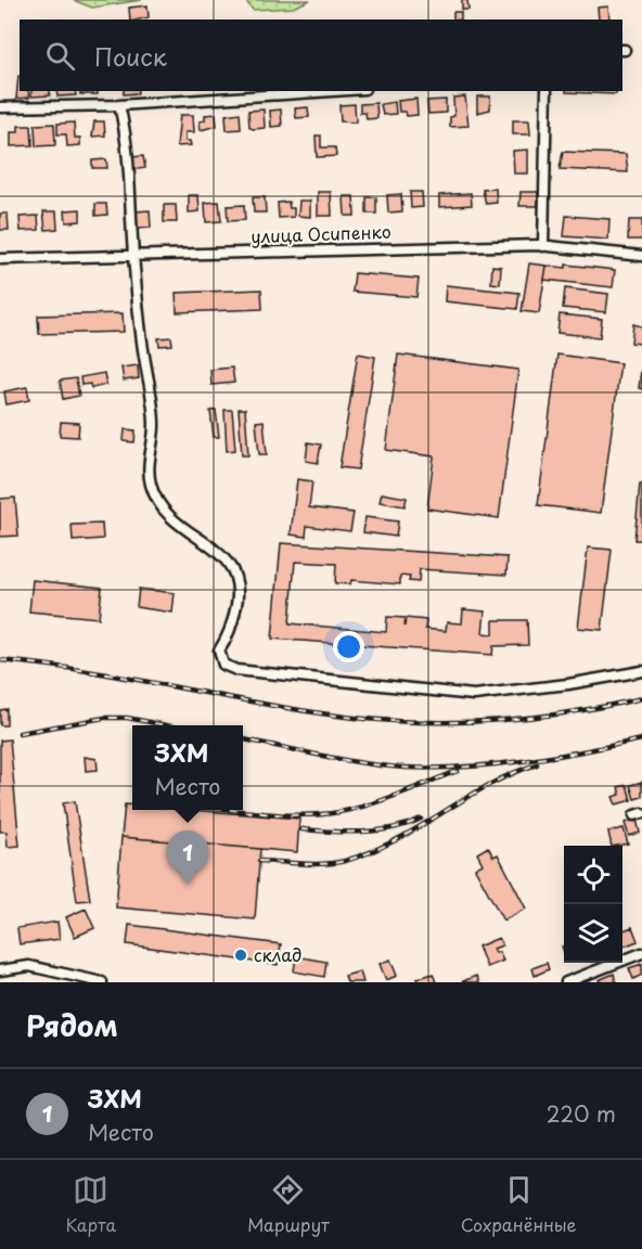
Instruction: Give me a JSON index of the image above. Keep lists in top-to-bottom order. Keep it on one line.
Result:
{"streets":{"street":["улица Осипенко"]},"places":["склад"],"page":{"search":"Поиск","popup":["ЗХМ","Место"],"pins":"1","heading":"Рядом","list":[{"mark":"1","name":"ЗХМ","note":"Место","value":"220 m"}],"nav":["Карта","Маршрут","Сохранённые"]}}
